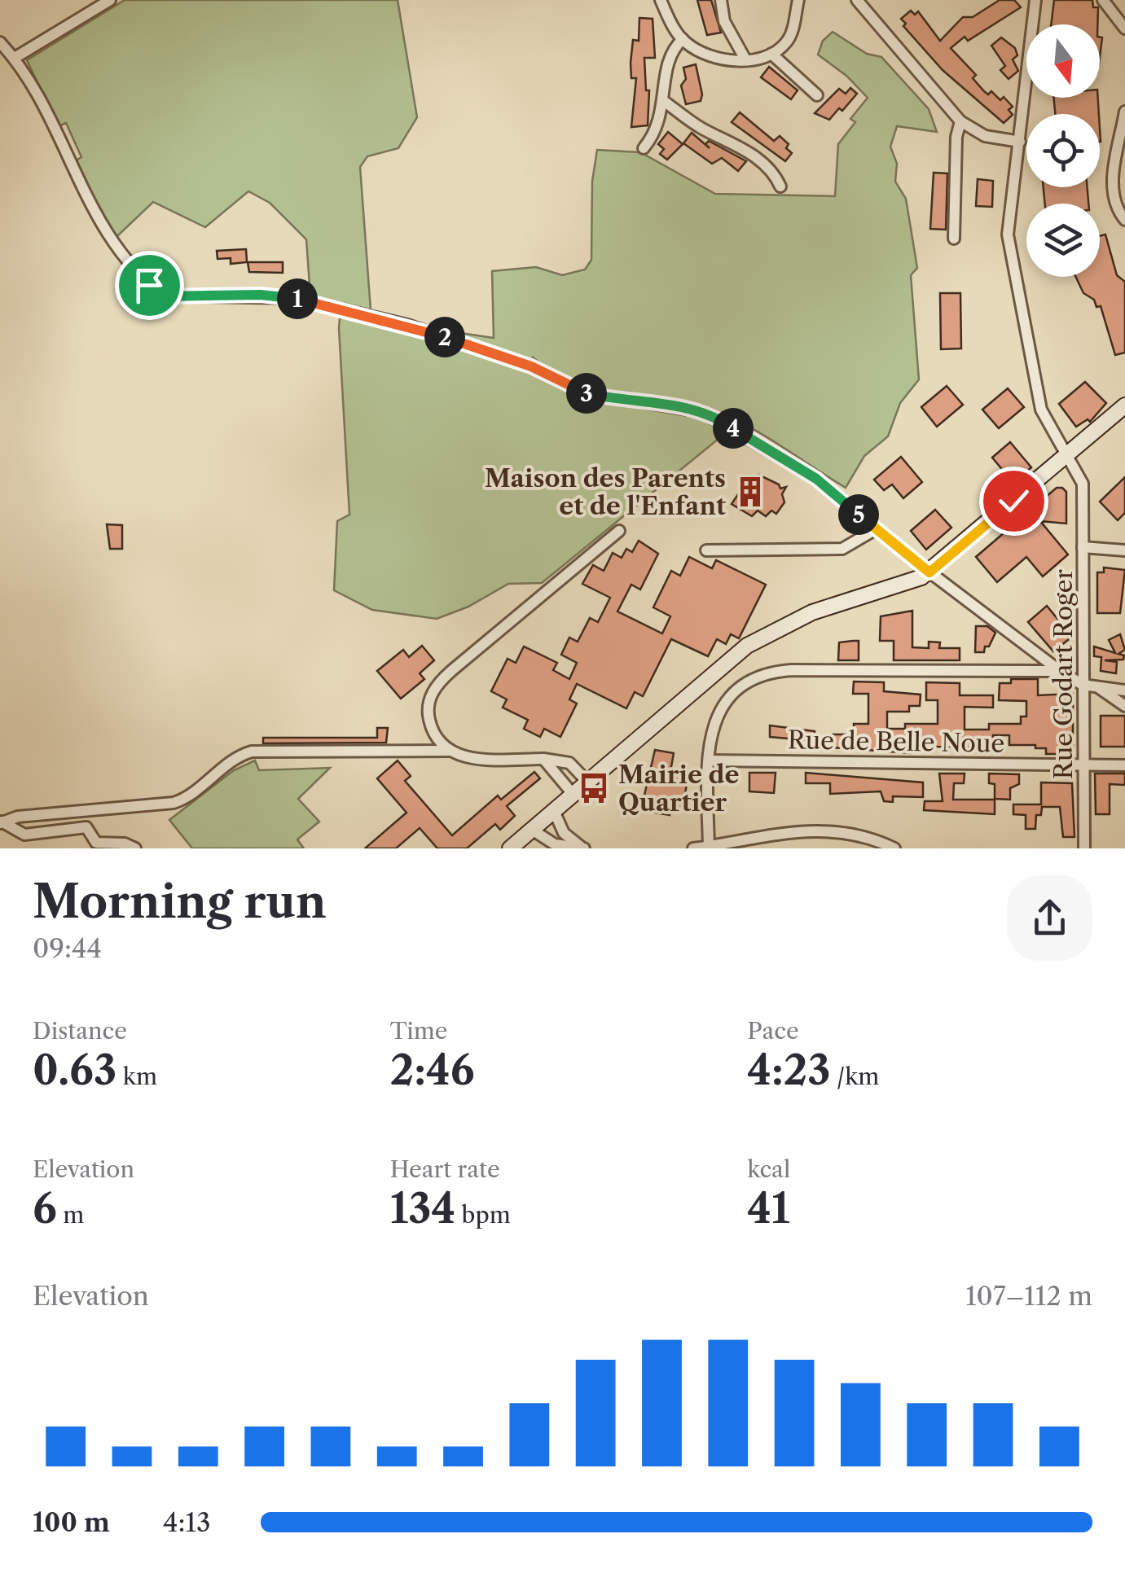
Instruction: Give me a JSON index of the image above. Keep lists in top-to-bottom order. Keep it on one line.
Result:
{"streets":{"street":["Rue Godart Roger","Rue de Belle Noue"]},"crossings":[["Rue Godart Roger","Rue de Belle Noue"]],"places":{"building":["Maison des Parents et de l'Enfant"],"bus stop":["Mairie de Quartier"]},"north":"bottom","page":{"pins":["1","2","3","4","5"],"heading":["Morning run","09:44"],"stats":[["Distance","0.63 km"],["Time","2:46"],["Pace","4:23 /km"],["Elevation","6 m"],["Heart rate","134 bpm"],["kcal","41"]],"chart":["Elevation","107–112 m"],"list":[{"name":"100 m","note":"4:13"}]}}
